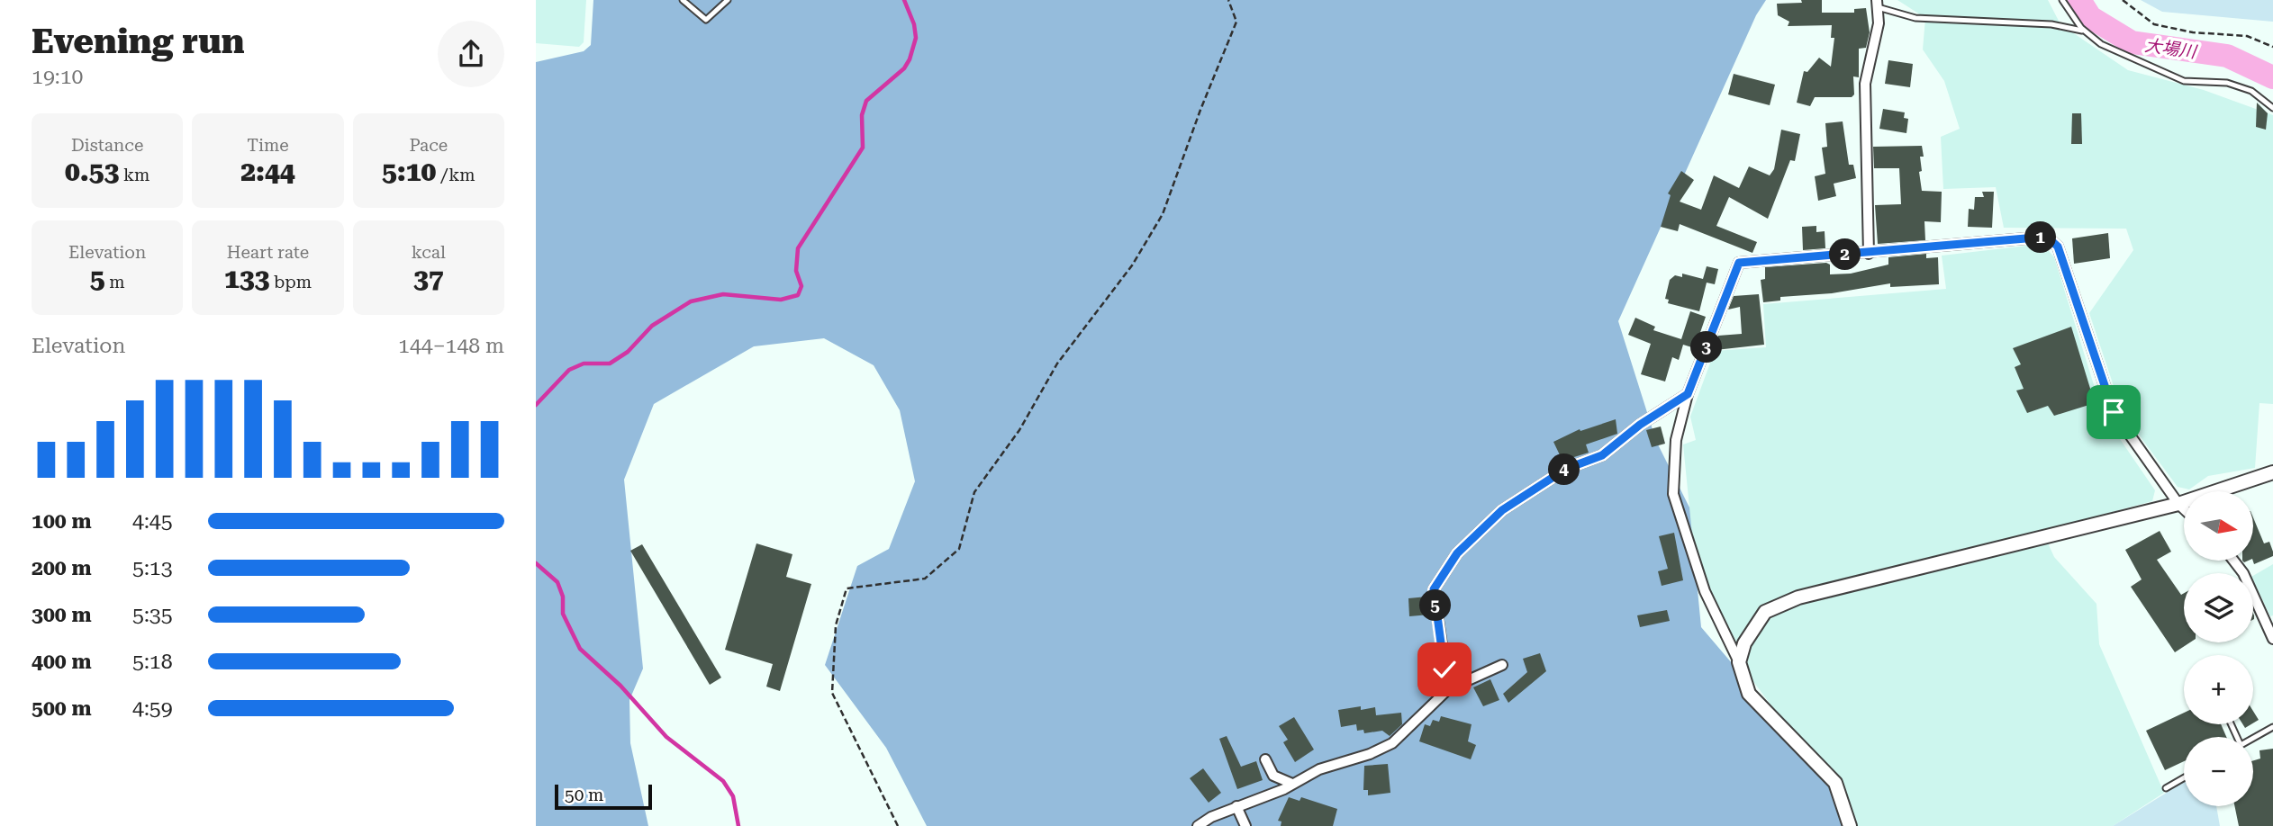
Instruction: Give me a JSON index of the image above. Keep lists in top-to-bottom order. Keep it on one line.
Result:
{"water":["大場川"],"scale_bar":"50 m","north":"right","page":{"heading":["Evening run","19:10"],"stats":[["Distance","0.53 km"],["Time","2:44"],["Pace","5:10 /km"],["Elevation","5 m"],["Heart rate","133 bpm"],["kcal","37"]],"pins":["1","2","3","4","5"],"chart":["Elevation","144–148 m"],"map_buttons":["+","−"],"list":[{"name":"100 m","note":"4:45"},{"name":"200 m","note":"5:13"},{"name":"300 m","note":"5:35"},{"name":"400 m","note":"5:18"},{"name":"500 m","note":"4:59"}],"scale":"50 m"}}
